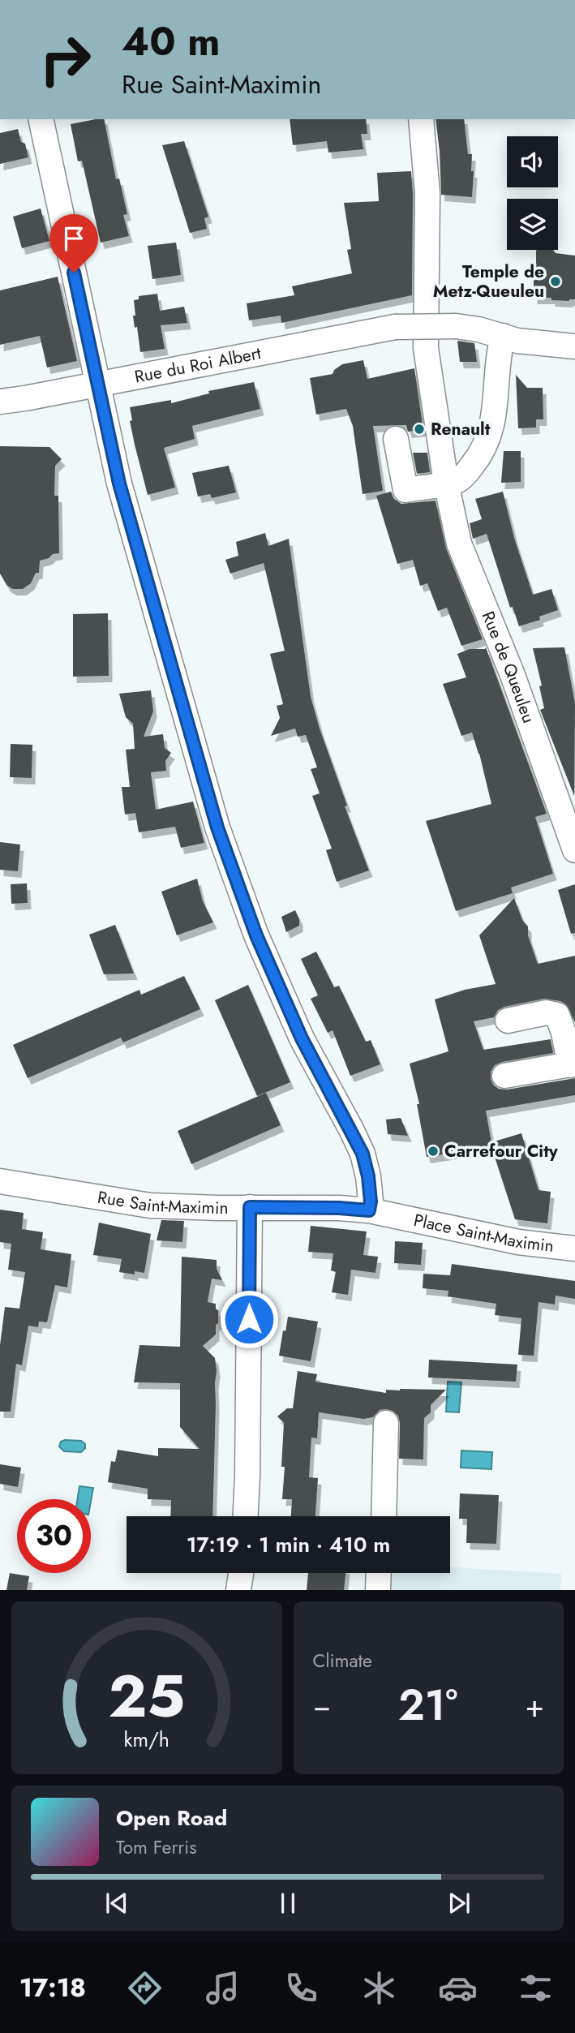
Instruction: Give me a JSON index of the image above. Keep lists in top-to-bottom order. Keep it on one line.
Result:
{"streets":{"street":["Rue du Roi Albert","Rue de Queuleu","Rue Saint-Maximin","Place Saint-Maximin"]},"crossings":[["Rue Saint-Maximin","Place Saint-Maximin"]],"places":["Temple de Metz-Queuleu","Renault","Carrefour City"],"page":{"turn":["40 m","Rue Saint-Maximin"],"limit":"30","trip":"17:19 · 1 min · 410 m","tile":"Climate","heat":["−","21°","+"],"song":["Open Road","Tom Ferris"],"tabs":"17:18","gauge":["25","km/h"]}}
